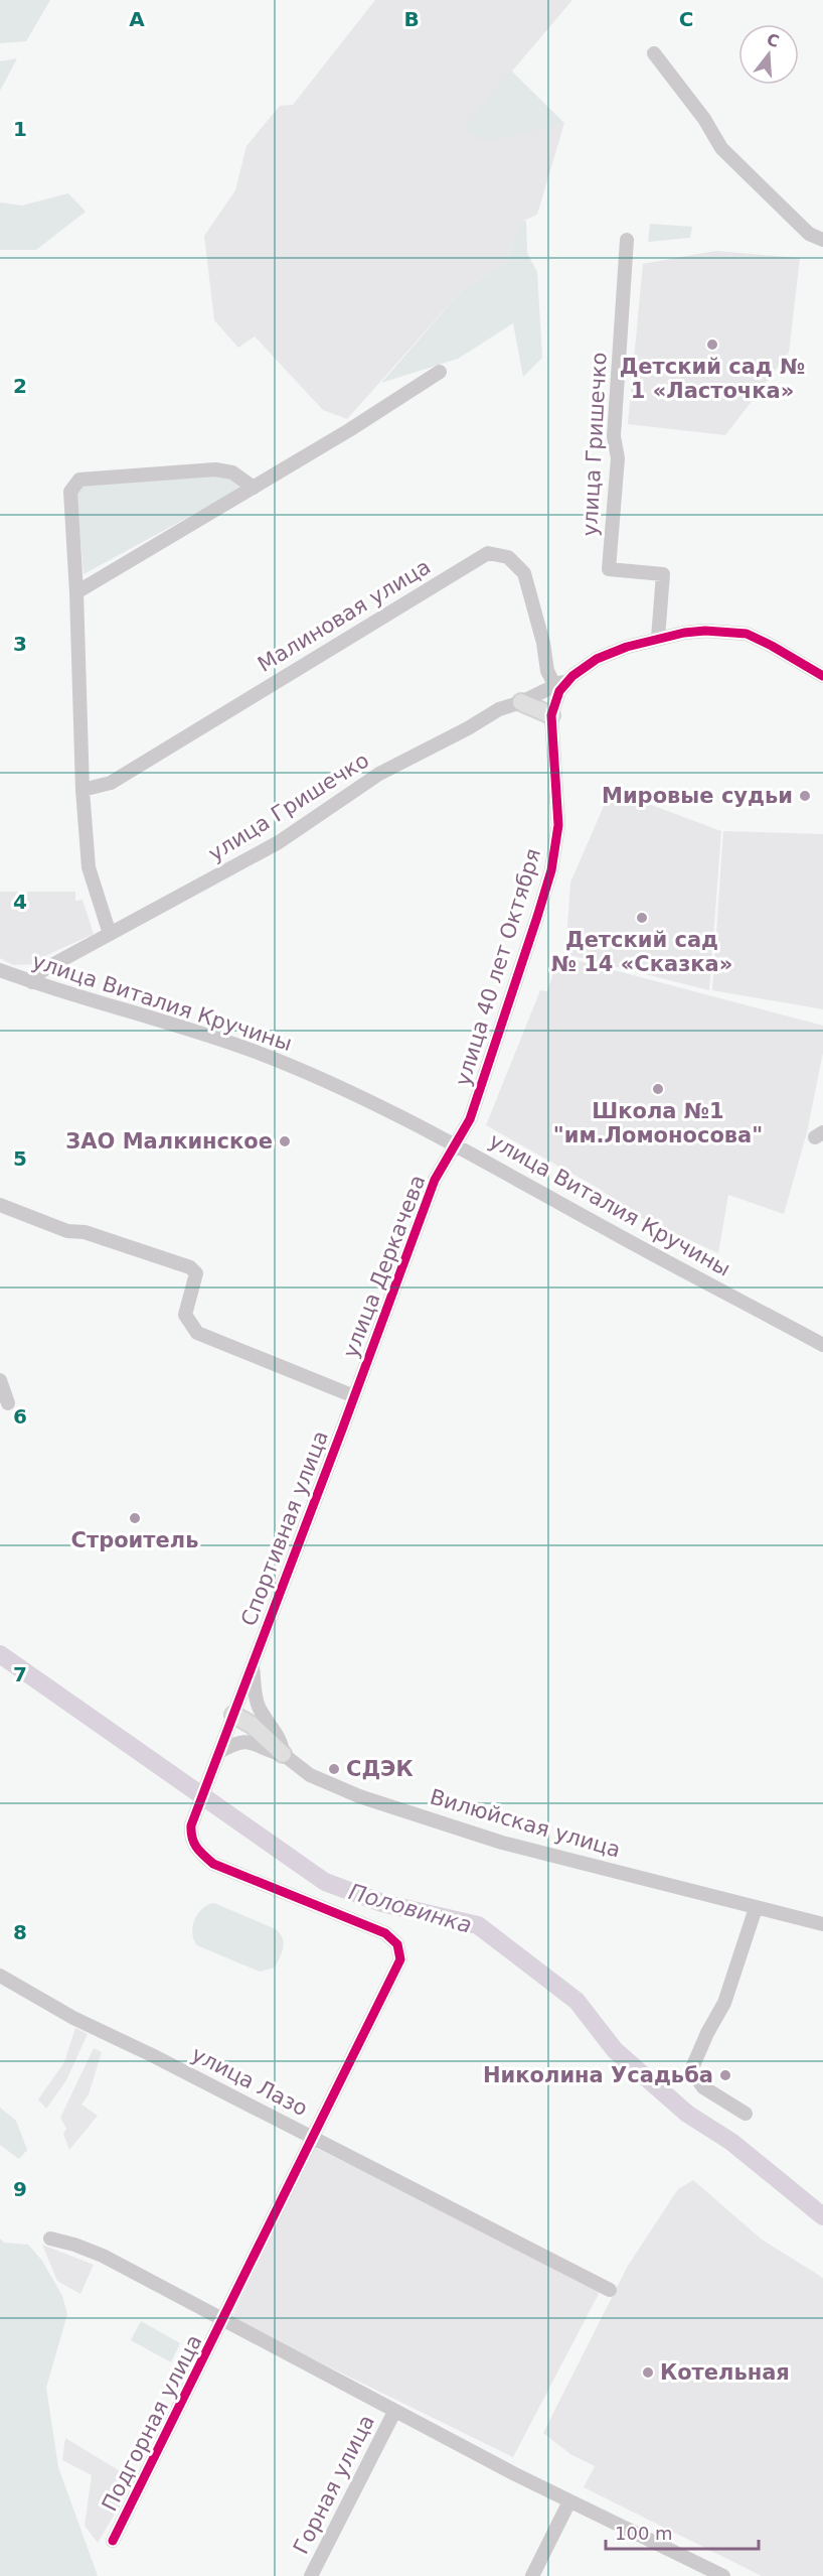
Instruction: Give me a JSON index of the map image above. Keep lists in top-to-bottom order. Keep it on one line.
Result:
{"streets":{"street":["улица Гришечко","Малиновая улица","улица 40 лет Октября","улица Виталия Кручины","улица Деркачева","Спортивная улица","Вилюйская улица","улица Лазо","Подгорная улица","Горная улица"]},"crossings":[["улица Гришечко","Малиновая улица"],["улица Гришечко","улица 40 лет Октября"],["улица Гришечко","улица Виталия Кручины"],["улица 40 лет Октября","улица Виталия Кручины"],["улица 40 лет Октября","улица Деркачева"],["улица Виталия Кручины","улица Деркачева"],["улица Деркачева","Спортивная улица"],["Спортивная улица","Вилюйская улица"],["Спортивная улица","улица Лазо"],["Спортивная улица","Подгорная улица"],["улица Лазо","Подгорная улица"]],"water":["Половинка"],"places":["Детский сад № 1 «Ласточка»","Мировые судьи","Детский сад № 14 «Сказка»","Школа №1 \"им.Ломоносова\"","ЗАО Малкинское","Строитель","СДЭК","Николина Усадьба","Котельная"],"scale_bar":"100 m","north":"top","grid":{"columns":["A","B","C"],"rows":["1","2","3","4","5","6","7","8","9"]}}
